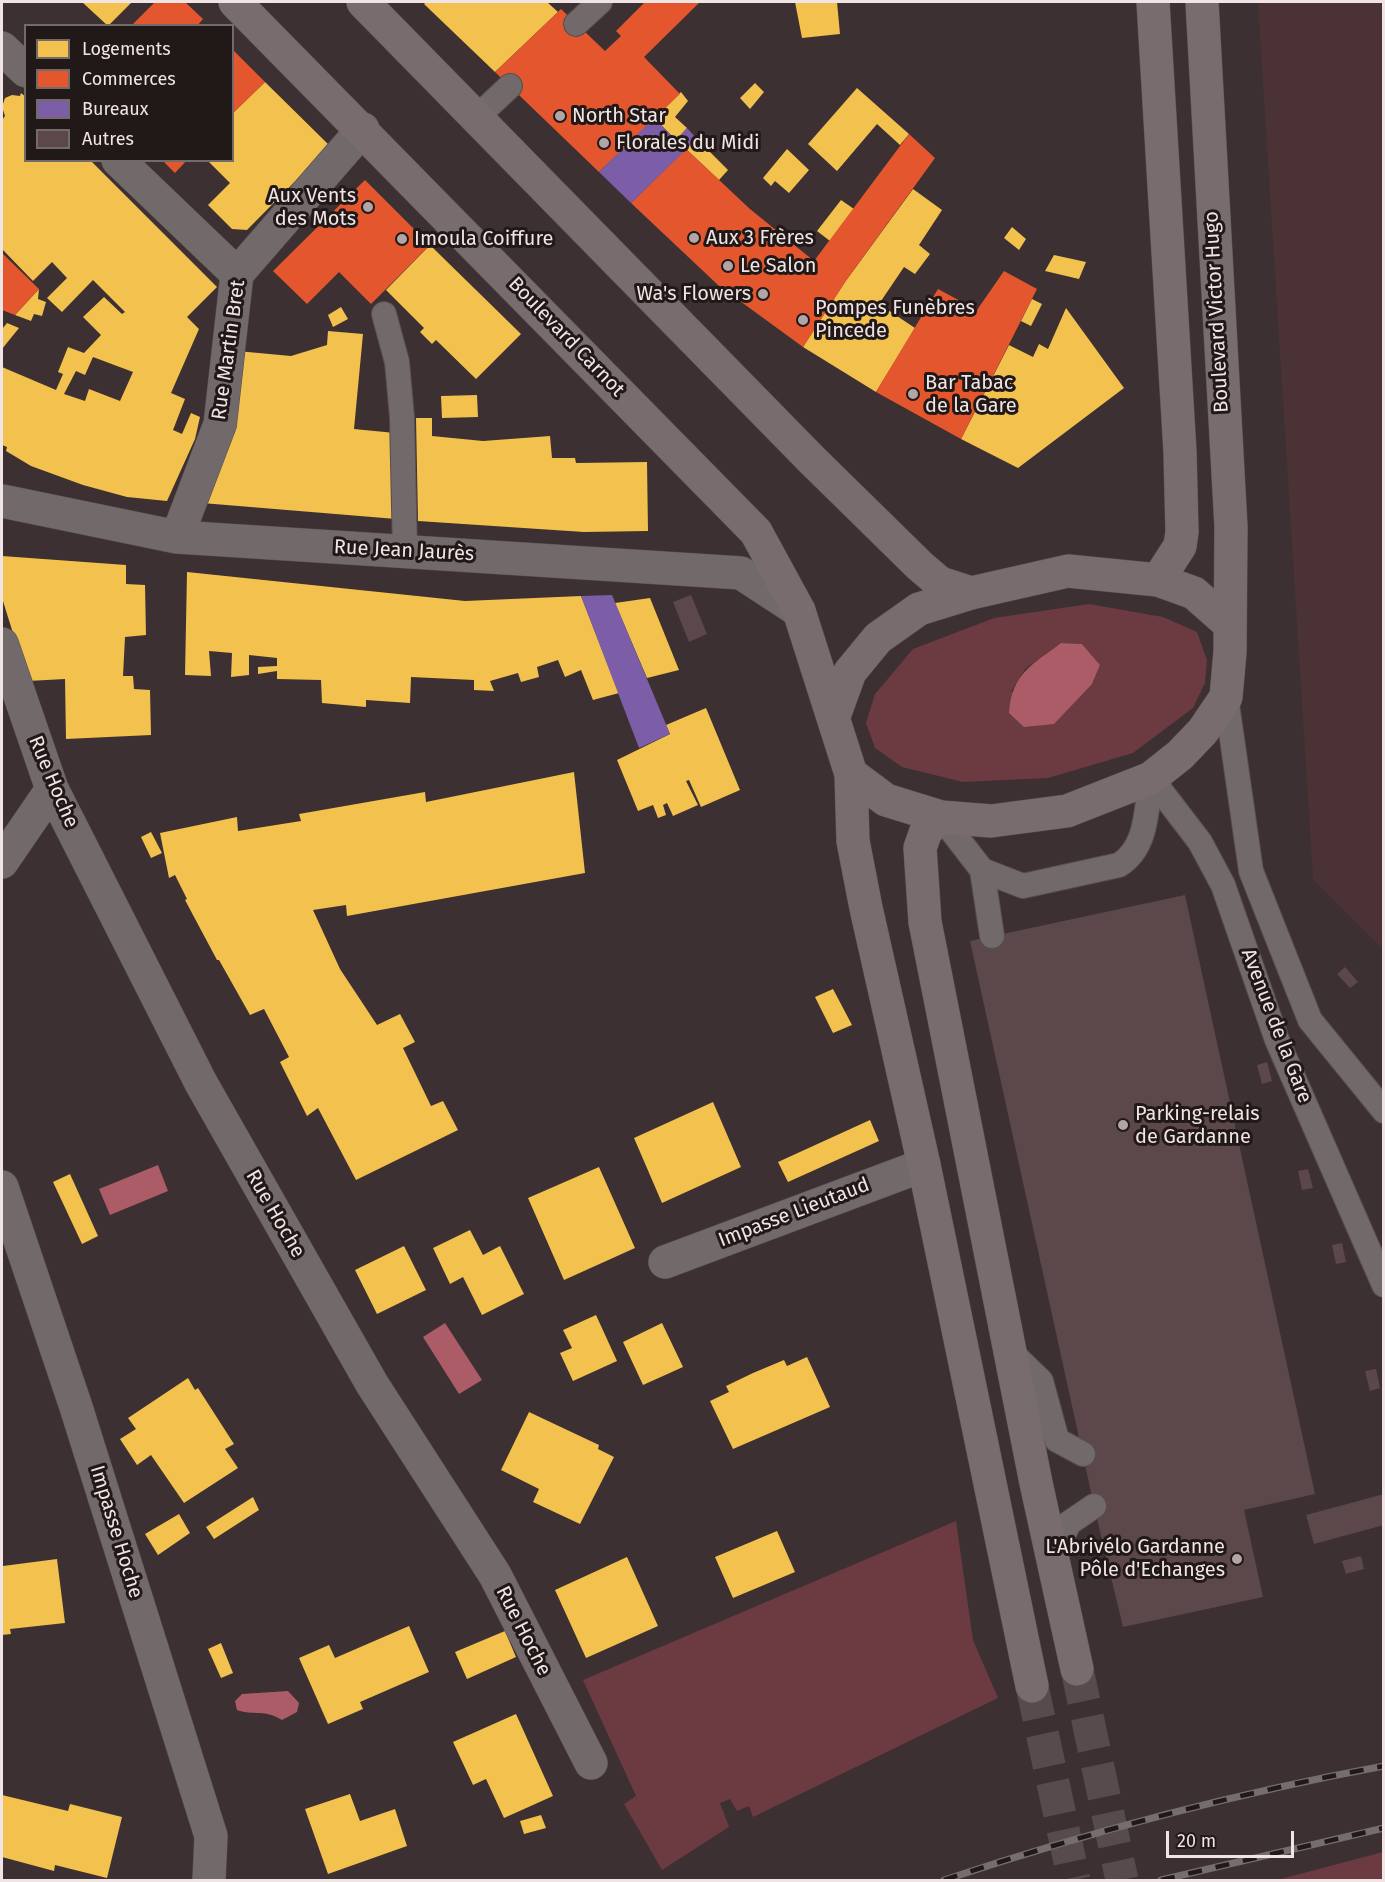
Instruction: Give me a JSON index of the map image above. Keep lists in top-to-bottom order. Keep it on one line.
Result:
{"streets":{"main road":["Boulevard Victor Hugo","Boulevard Carnot"],"street":["Rue Martin Bret","Rue Jean Jaurès","Rue Hoche","Impasse Lieutaud","Impasse Hoche"],"lane":["Avenue de la Gare"]},"crossings":[["Boulevard Victor Hugo","Avenue de la Gare"],["Boulevard Carnot","Rue Martin Bret"],["Boulevard Carnot","Rue Jean Jaurès"],["Boulevard Carnot","Impasse Lieutaud"],["Rue Martin Bret","Rue Jean Jaurès"]],"places":["North Star","Florales du Midi","Aux Vents des Mots","Aux 3 Frères","Imoula Coiffure","Le Salon","Wa's Flowers","Pompes Funèbres Pincede","Bar Tabac de la Gare","Parking-relais de Gardanne","L'Abrivélo Gardanne Pôle d'Echanges"],"legend":["Logements","Commerces","Bureaux","Autres"],"scale_bar":"20 m"}
